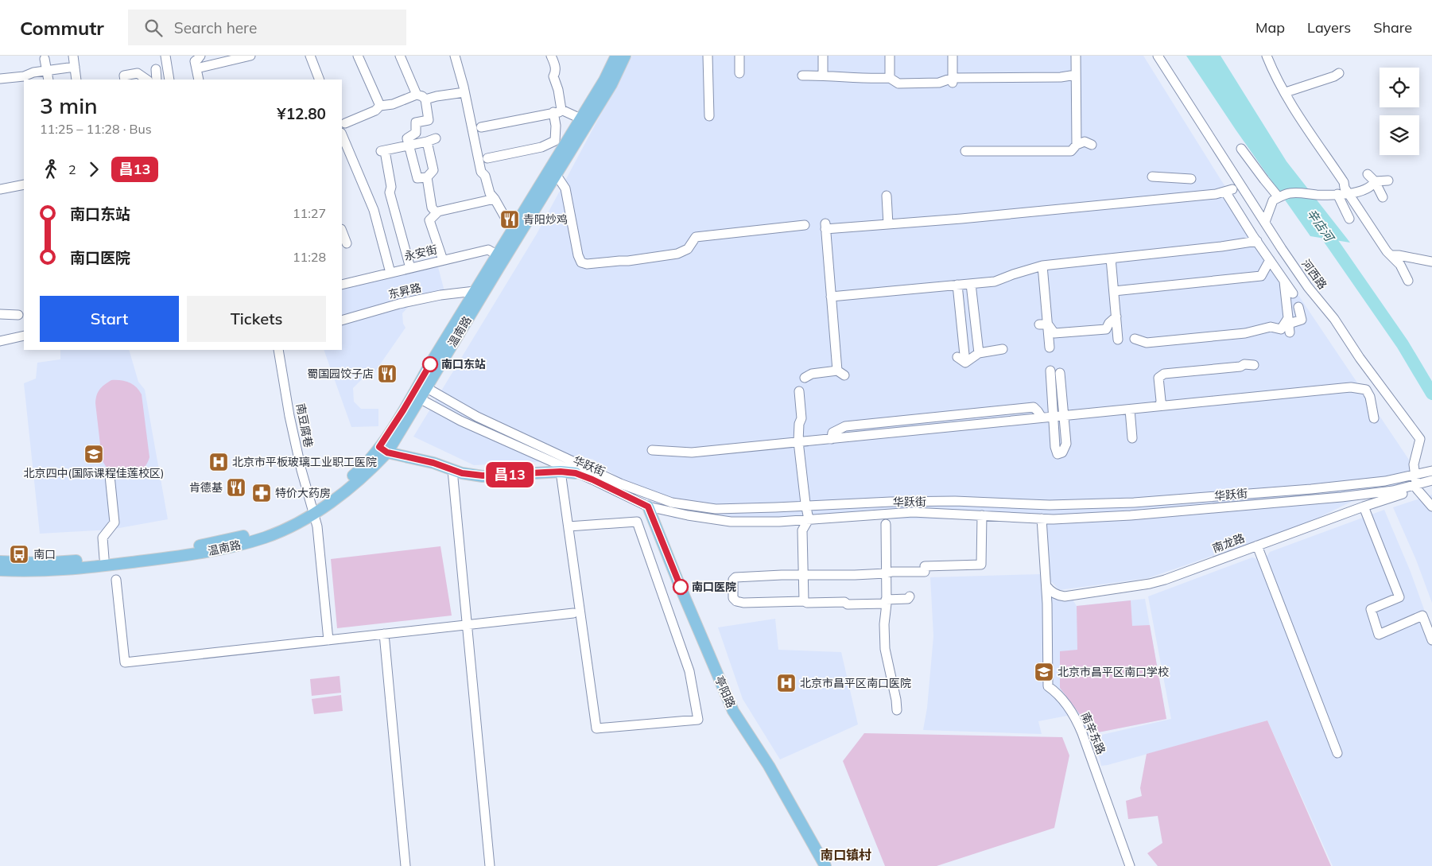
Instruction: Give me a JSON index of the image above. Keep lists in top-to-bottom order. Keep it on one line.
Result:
{"streets":{"main road":["温南路","亭阳路"],"street":["永安街","河西路","东昇路","南豆腐巷","华跃街","南龙路","南辛东路"]},"crossings":[["永安街","温南路"],["河西路","华跃街"],["河西路","南龙路"],["东昇路","温南路"],["温南路","南豆腐巷"],["温南路","华跃街"],["华跃街","南龙路"],["华跃街","亭阳路"],["华跃街","南辛东路"],["南龙路","南辛东路"]],"districts":["南口镇村"],"water":["辛店河"],"places":{"restaurant":["青阳炒鸡","蜀国园饺子店","肯德基"],"other":["南口东站","南口医院"],"school or university":["北京四中(国际课程佳莲校区)","北京市昌平区南口学校"],"hospital":["北京市平板玻璃工业职工医院","北京市昌平区南口医院"],"pharmacy":["特价大药房"],"bus stop":["南口"]},"lines":["bus line 昌13"],"page":{"header":"Commutr","search":"Search here","nav":["Map","Layers","Share"],"on_map":"昌13","heading":["3 min","11:25 – 11:28 · Bus","¥12.80"],"legs":["2","昌13"],"list":[{"name":"南口东站","value":"11:27"},{"name":"南口医院","value":"11:28"}],"buttons":["Start","Tickets"]}}
